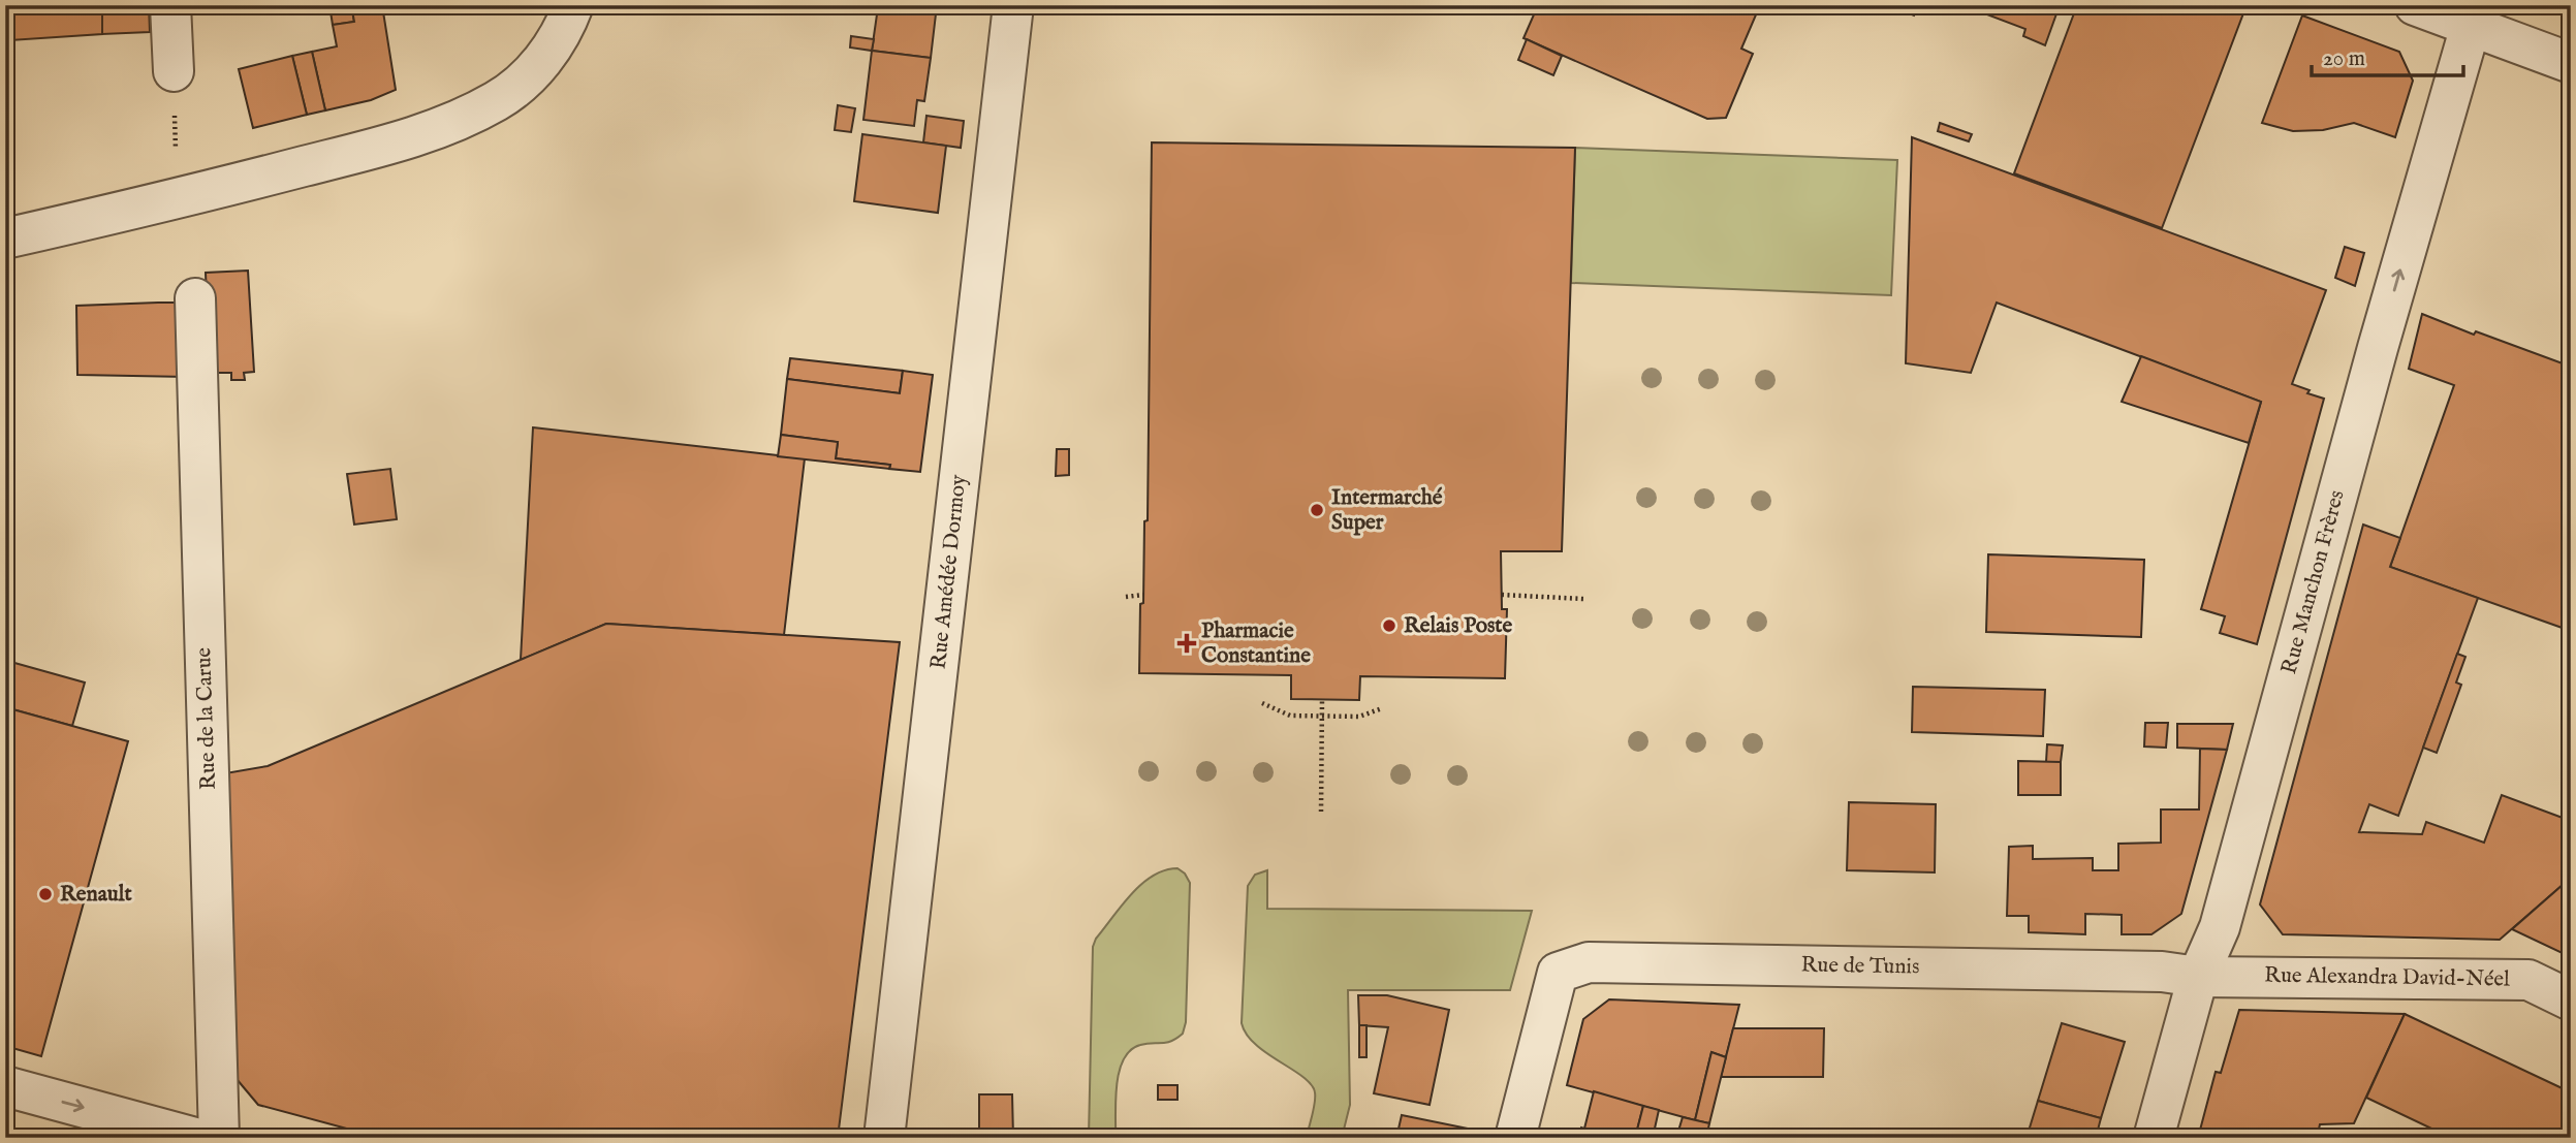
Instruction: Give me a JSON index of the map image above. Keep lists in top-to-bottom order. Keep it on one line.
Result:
{"streets":{"street":["Rue Amédée Dormoy","Rue Manchon Frères","Rue de la Carue","Rue de Tunis","Rue Alexandra David-Néel"]},"crossings":[["Rue Manchon Frères","Rue de Tunis"],["Rue Manchon Frères","Rue Alexandra David-Néel"],["Rue de Tunis","Rue Alexandra David-Néel"]],"one_way":["Rue Manchon Frères"],"places":{"other":["Intermarché Super","Relais Poste","Renault"],"health":["Pharmacie Constantine"]},"scale_bar":"20 m"}
